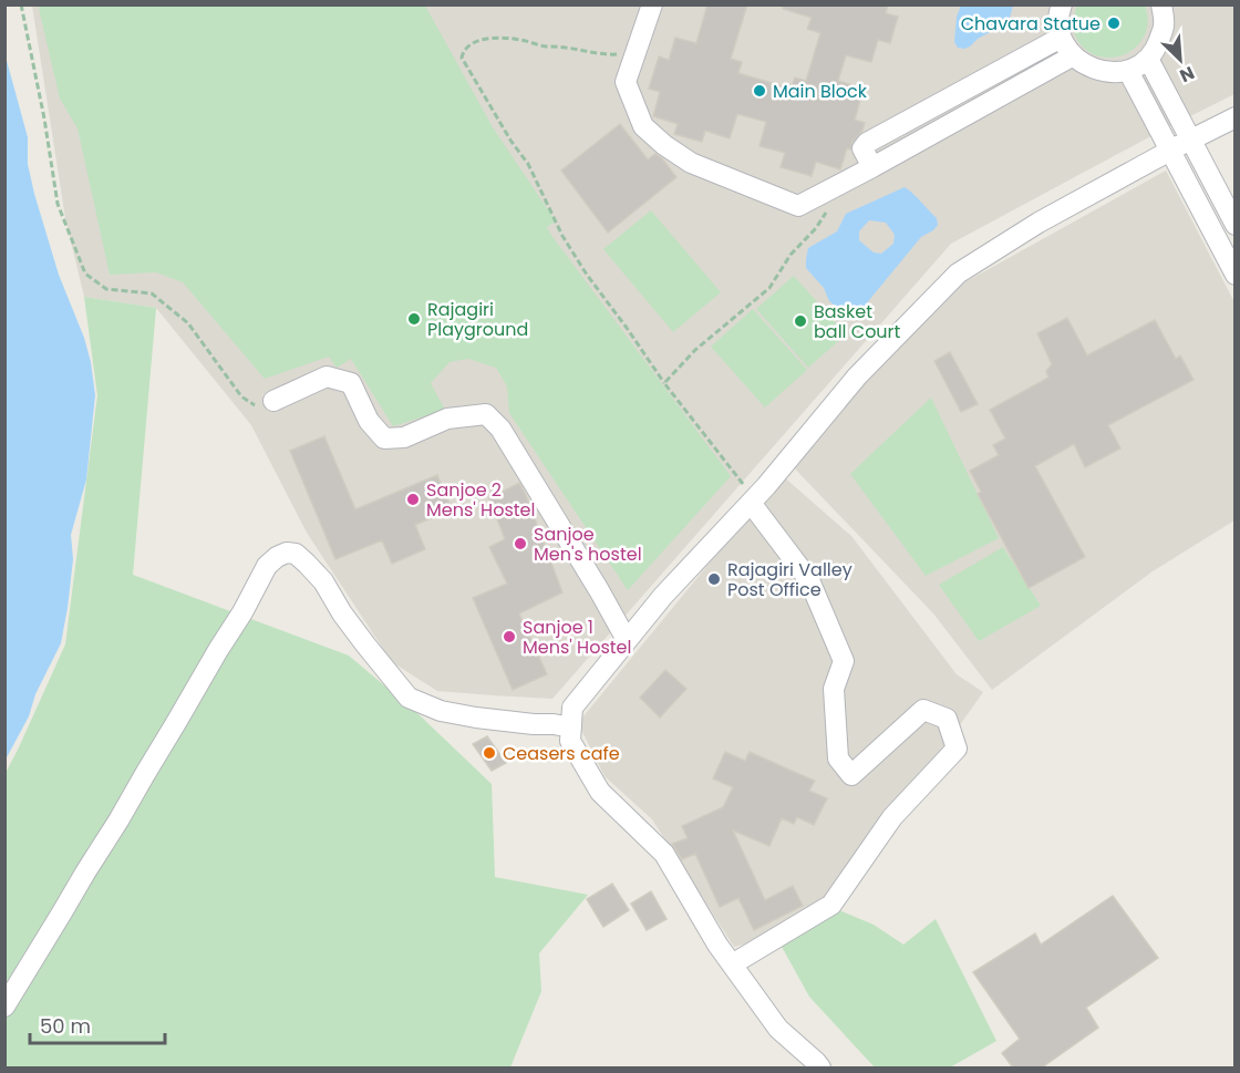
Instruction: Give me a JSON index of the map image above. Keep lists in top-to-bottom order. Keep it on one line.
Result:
{"places":["Chavara Statue","Main Block","Rajagiri Playground","Basket ball Court","Sanjoe 2 Mens' Hostel","Sanjoe Men's hostel","Rajagiri Valley Post Office","Sanjoe 1 Mens' Hostel","Ceasers cafe"],"scale_bar":"50 m","north":"bottom right"}
